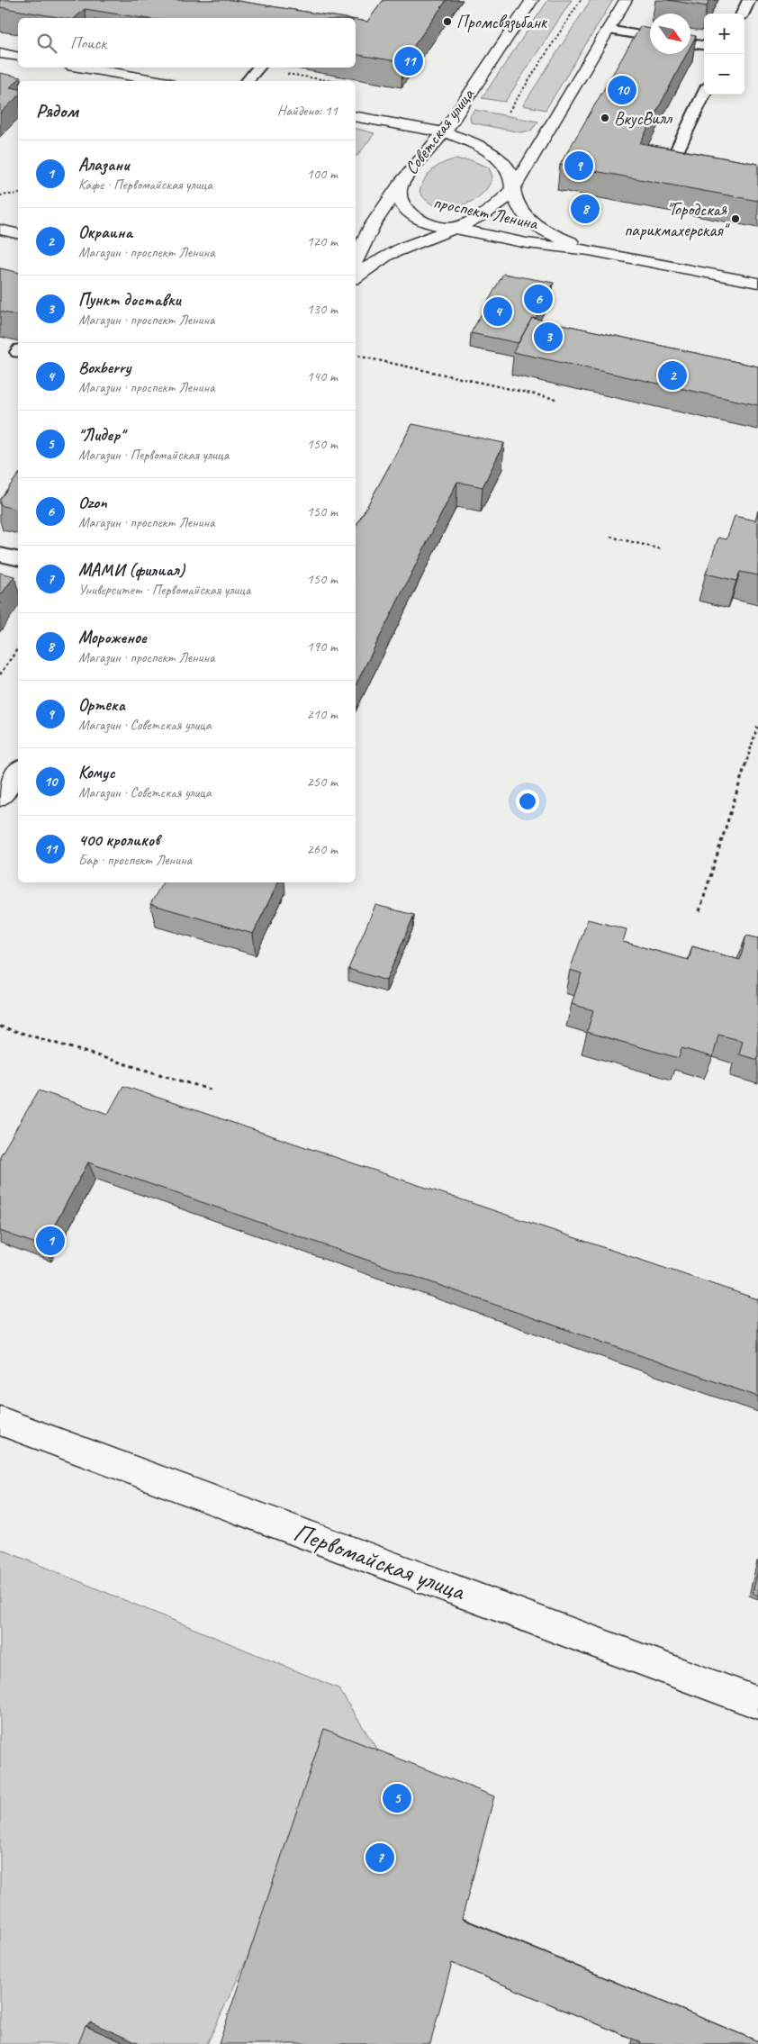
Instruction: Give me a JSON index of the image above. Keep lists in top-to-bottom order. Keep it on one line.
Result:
{"streets":{"main road":["Советская улица","проспект Ленина","Первомайская улица"]},"crossings":[["Советская улица","проспект Ленина"]],"places":["Промсвязьбанк","ВкусВилл","\"Городская парикмахерская\""],"north":"bottom right","page":{"map_buttons":["+","−"],"search":"Поиск","pins":["11","10","9","8","6","4","3","2","1","5","7"],"heading":["Рядом","Найдено: 11"],"list":[{"mark":"1","name":"Алазани","note":"Кафе · Первомайская улица","value":"100 m"},{"mark":"2","name":"Окраина","note":"Магазин · проспект Ленина","value":"120 m"},{"mark":"3","name":"Пункт доставки","note":"Магазин · проспект Ленина","value":"130 m"},{"mark":"4","name":"Boxberry","note":"Магазин · проспект Ленина","value":"140 m"},{"mark":"5","name":"\"Лидер\"","note":"Магазин · Первомайская улица","value":"150 m"},{"mark":"6","name":"Ozon","note":"Магазин · проспект Ленина","value":"150 m"},{"mark":"7","name":"МАМИ (филиал)","note":"Университет · Первомайская улица","value":"150 m"},{"mark":"8","name":"Мороженое","note":"Магазин · проспект Ленина","value":"190 m"},{"mark":"9","name":"Ортека","note":"Магазин · Советская улица","value":"210 m"},{"mark":"10","name":"Комус","note":"Магазин · Советская улица","value":"250 m"},{"mark":"11","name":"400 кроликов","note":"Бар · проспект Ленина","value":"260 m"}]}}
